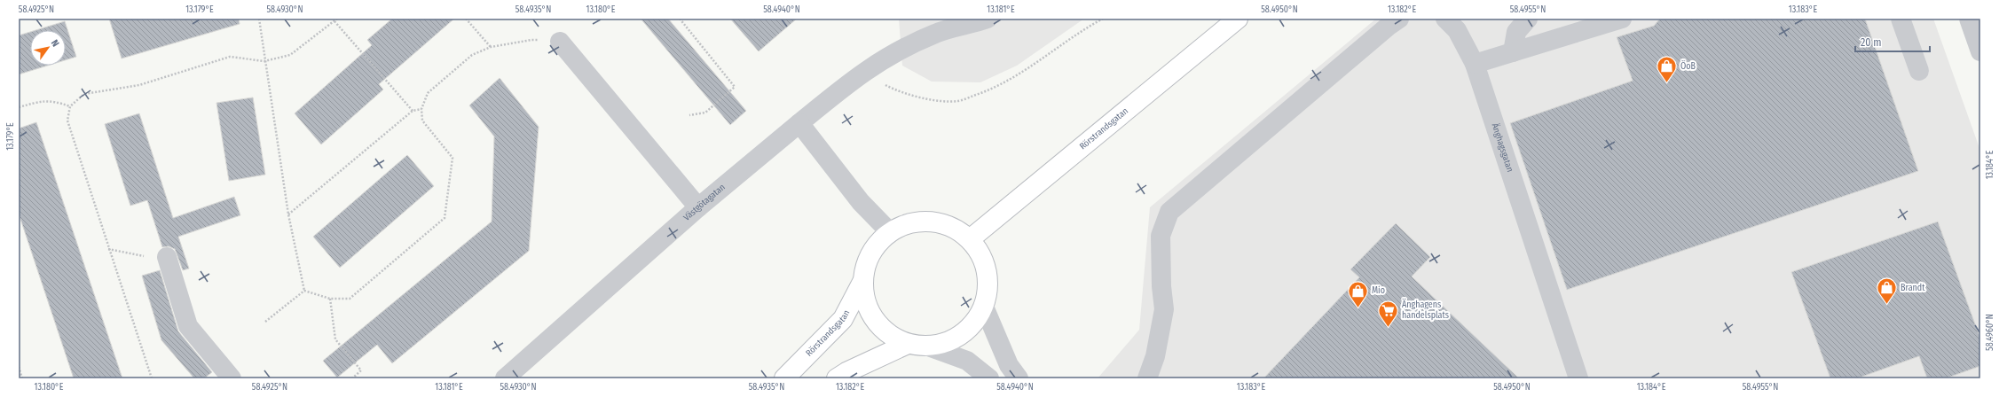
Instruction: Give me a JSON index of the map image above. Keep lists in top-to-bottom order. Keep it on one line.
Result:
{"streets":{"main road":["Rörstrandsgatan"],"street":["Änghagsgatan","Västgötagatan"]},"places":{"shop":["ÖoB","Brandt","Mio"],"supermarket":["Änghagens handelsplats"]},"scale_bar":"20 m","north":"top right","coordinates":["58.4925°N","13.179°E","58.4930°N","58.4935°N","13.180°E","58.4940°N","13.181°E","58.4950°N","13.182°E","58.4955°N","13.183°E","13.184°E","58.4960°N"]}
